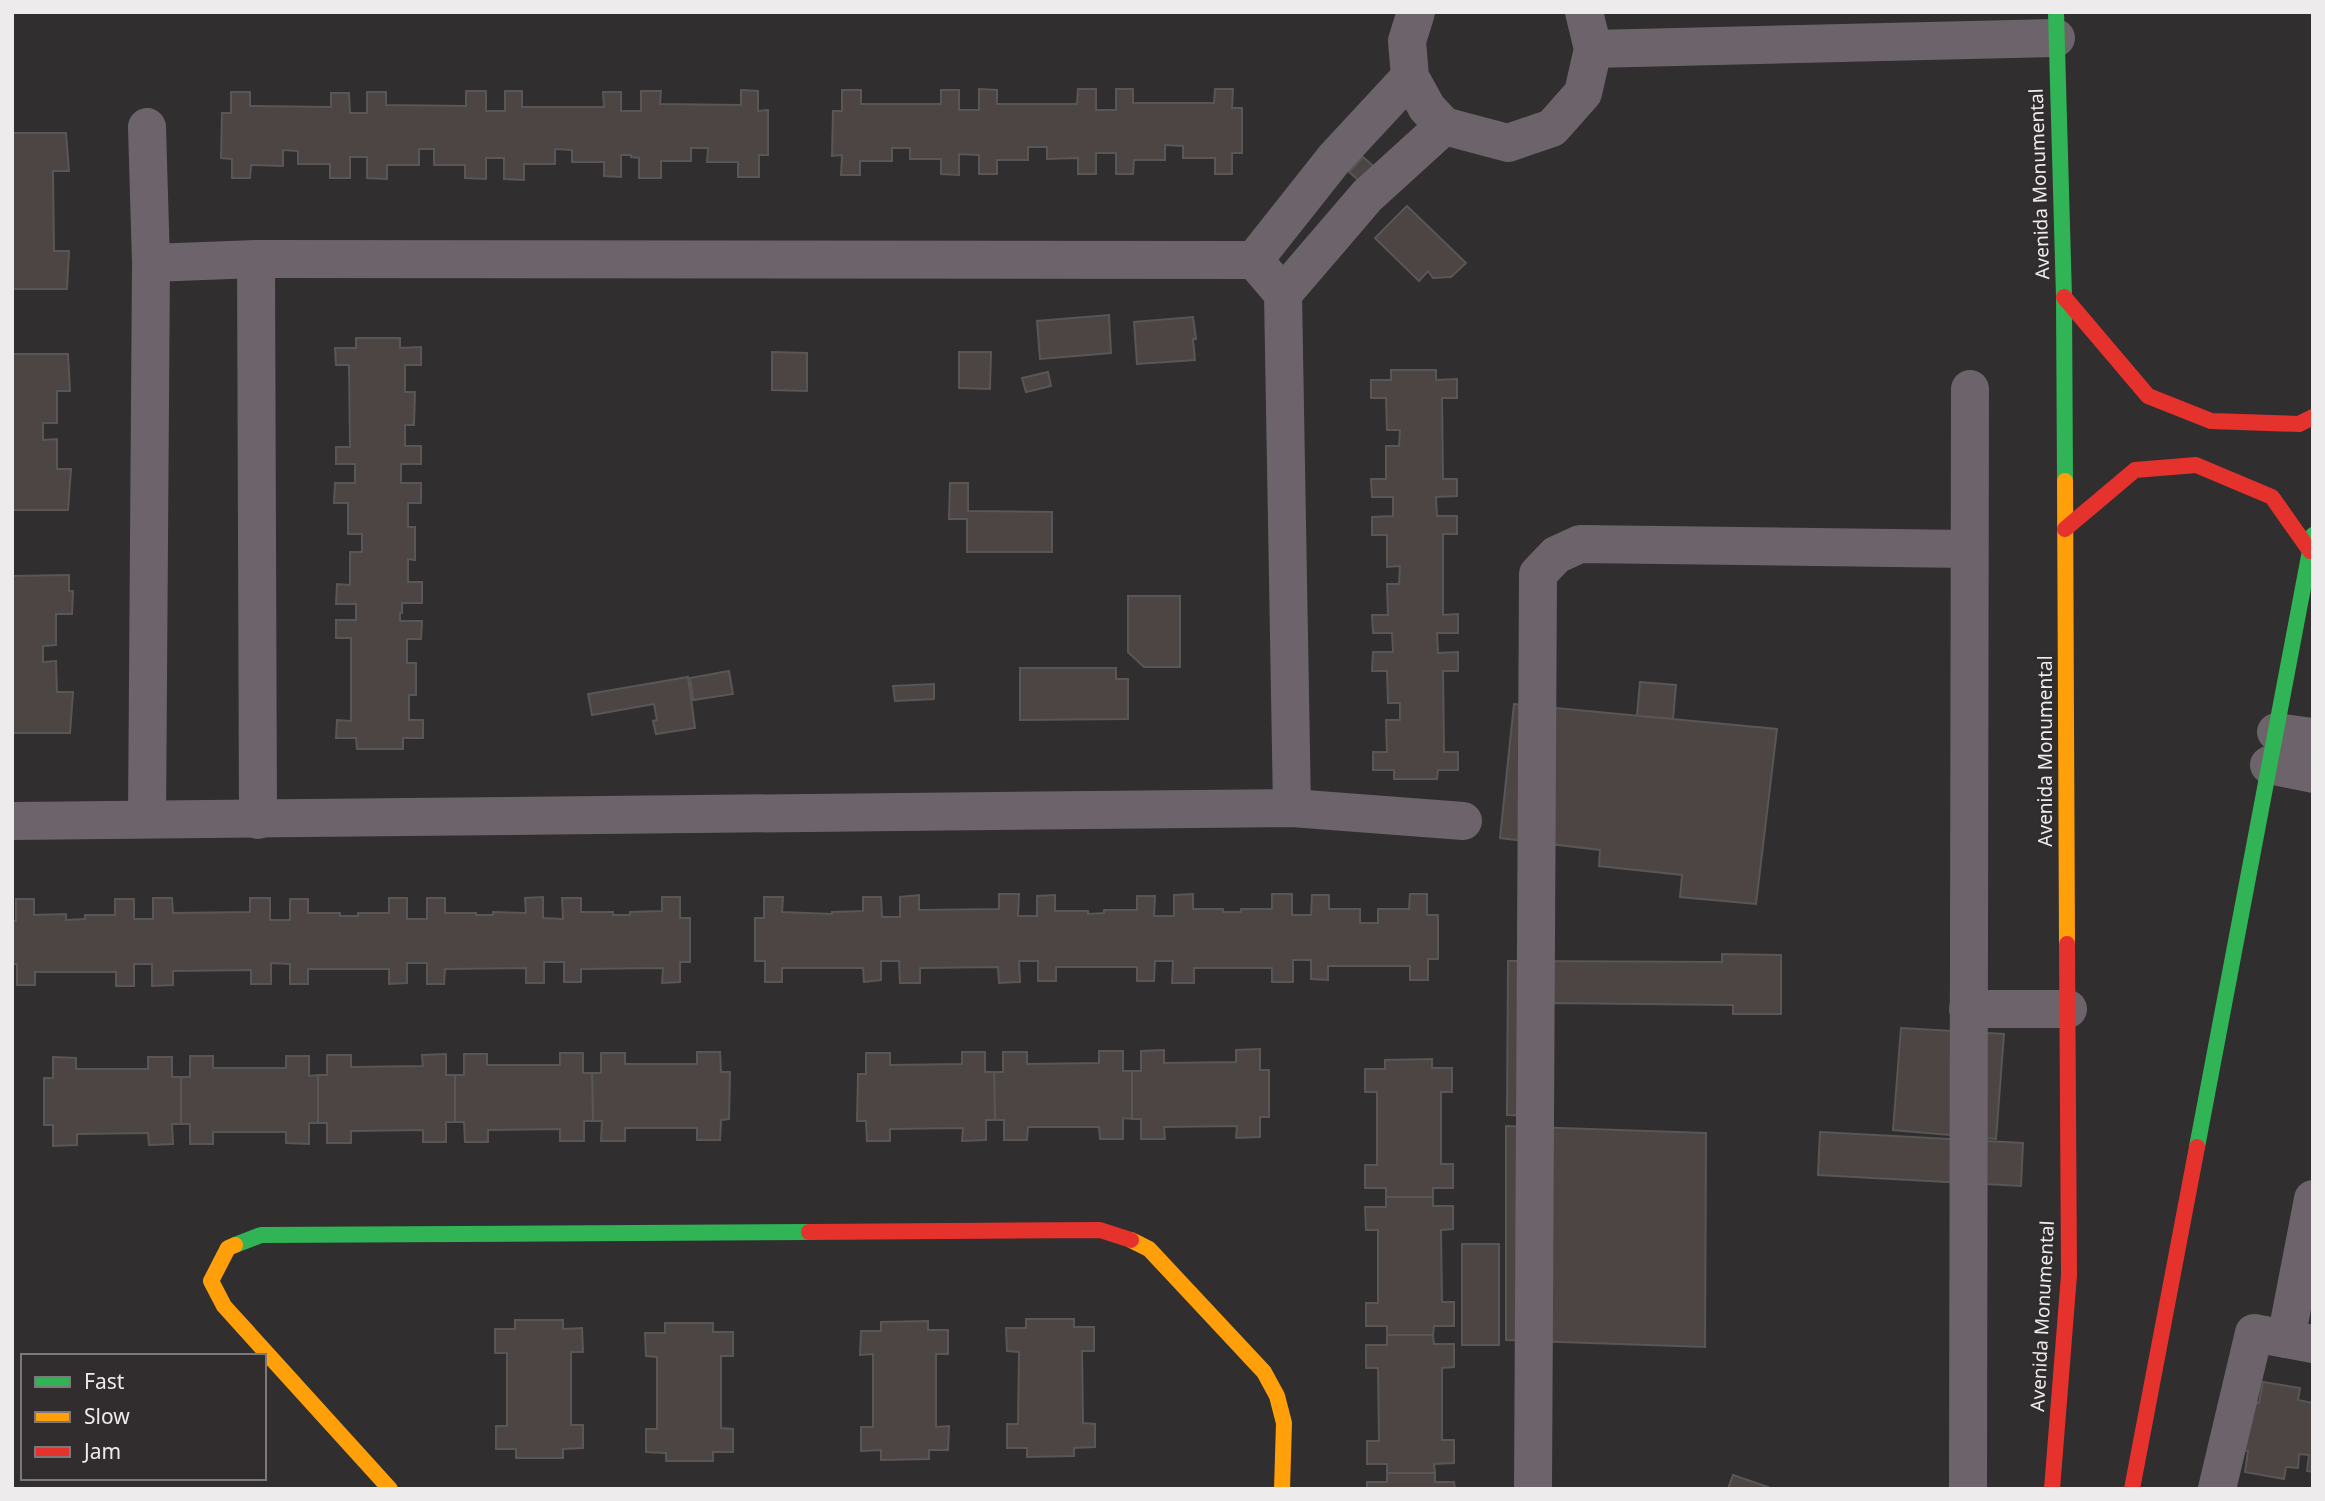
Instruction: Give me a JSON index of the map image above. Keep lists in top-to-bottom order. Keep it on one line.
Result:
{"streets":{"street":["Avenida Monumental"]},"legend":["Fast","Slow","Jam"]}
